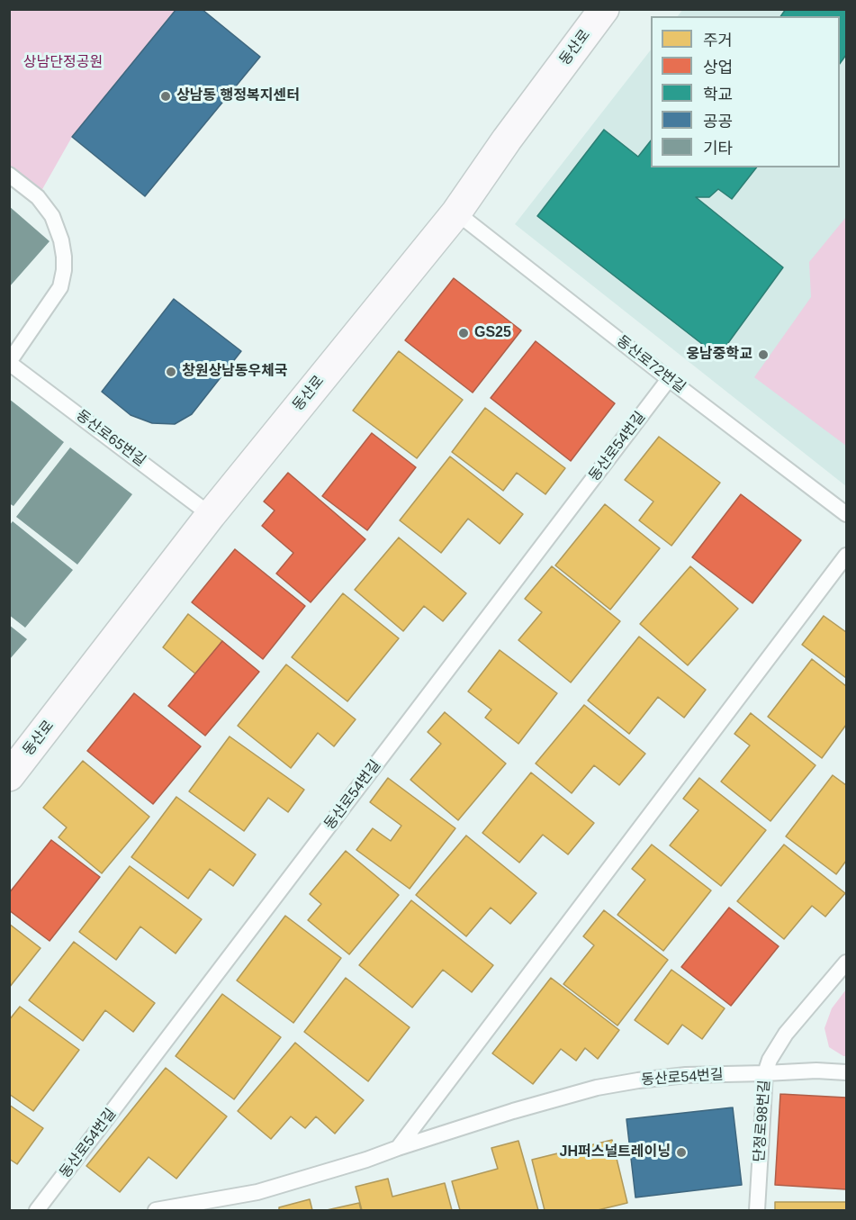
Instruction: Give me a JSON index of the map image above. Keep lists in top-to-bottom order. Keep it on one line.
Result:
{"streets":{"main road":["동산로"],"lane":["동산로72번길","동산로65번길","동산로54번길","단정로98번길"]},"crossings":[["동산로","동산로72번길"],["동산로","동산로65번길"],["동산로72번길","동산로54번길"],["동산로54번길","단정로98번길"]],"parks":["상남단정공원"],"places":["상남동 행정복지센터","GS25","웅남중학교","창원상남동우체국","JH퍼스널트레이닝"],"legend":["주거","상업","학교","공공","기타"]}
